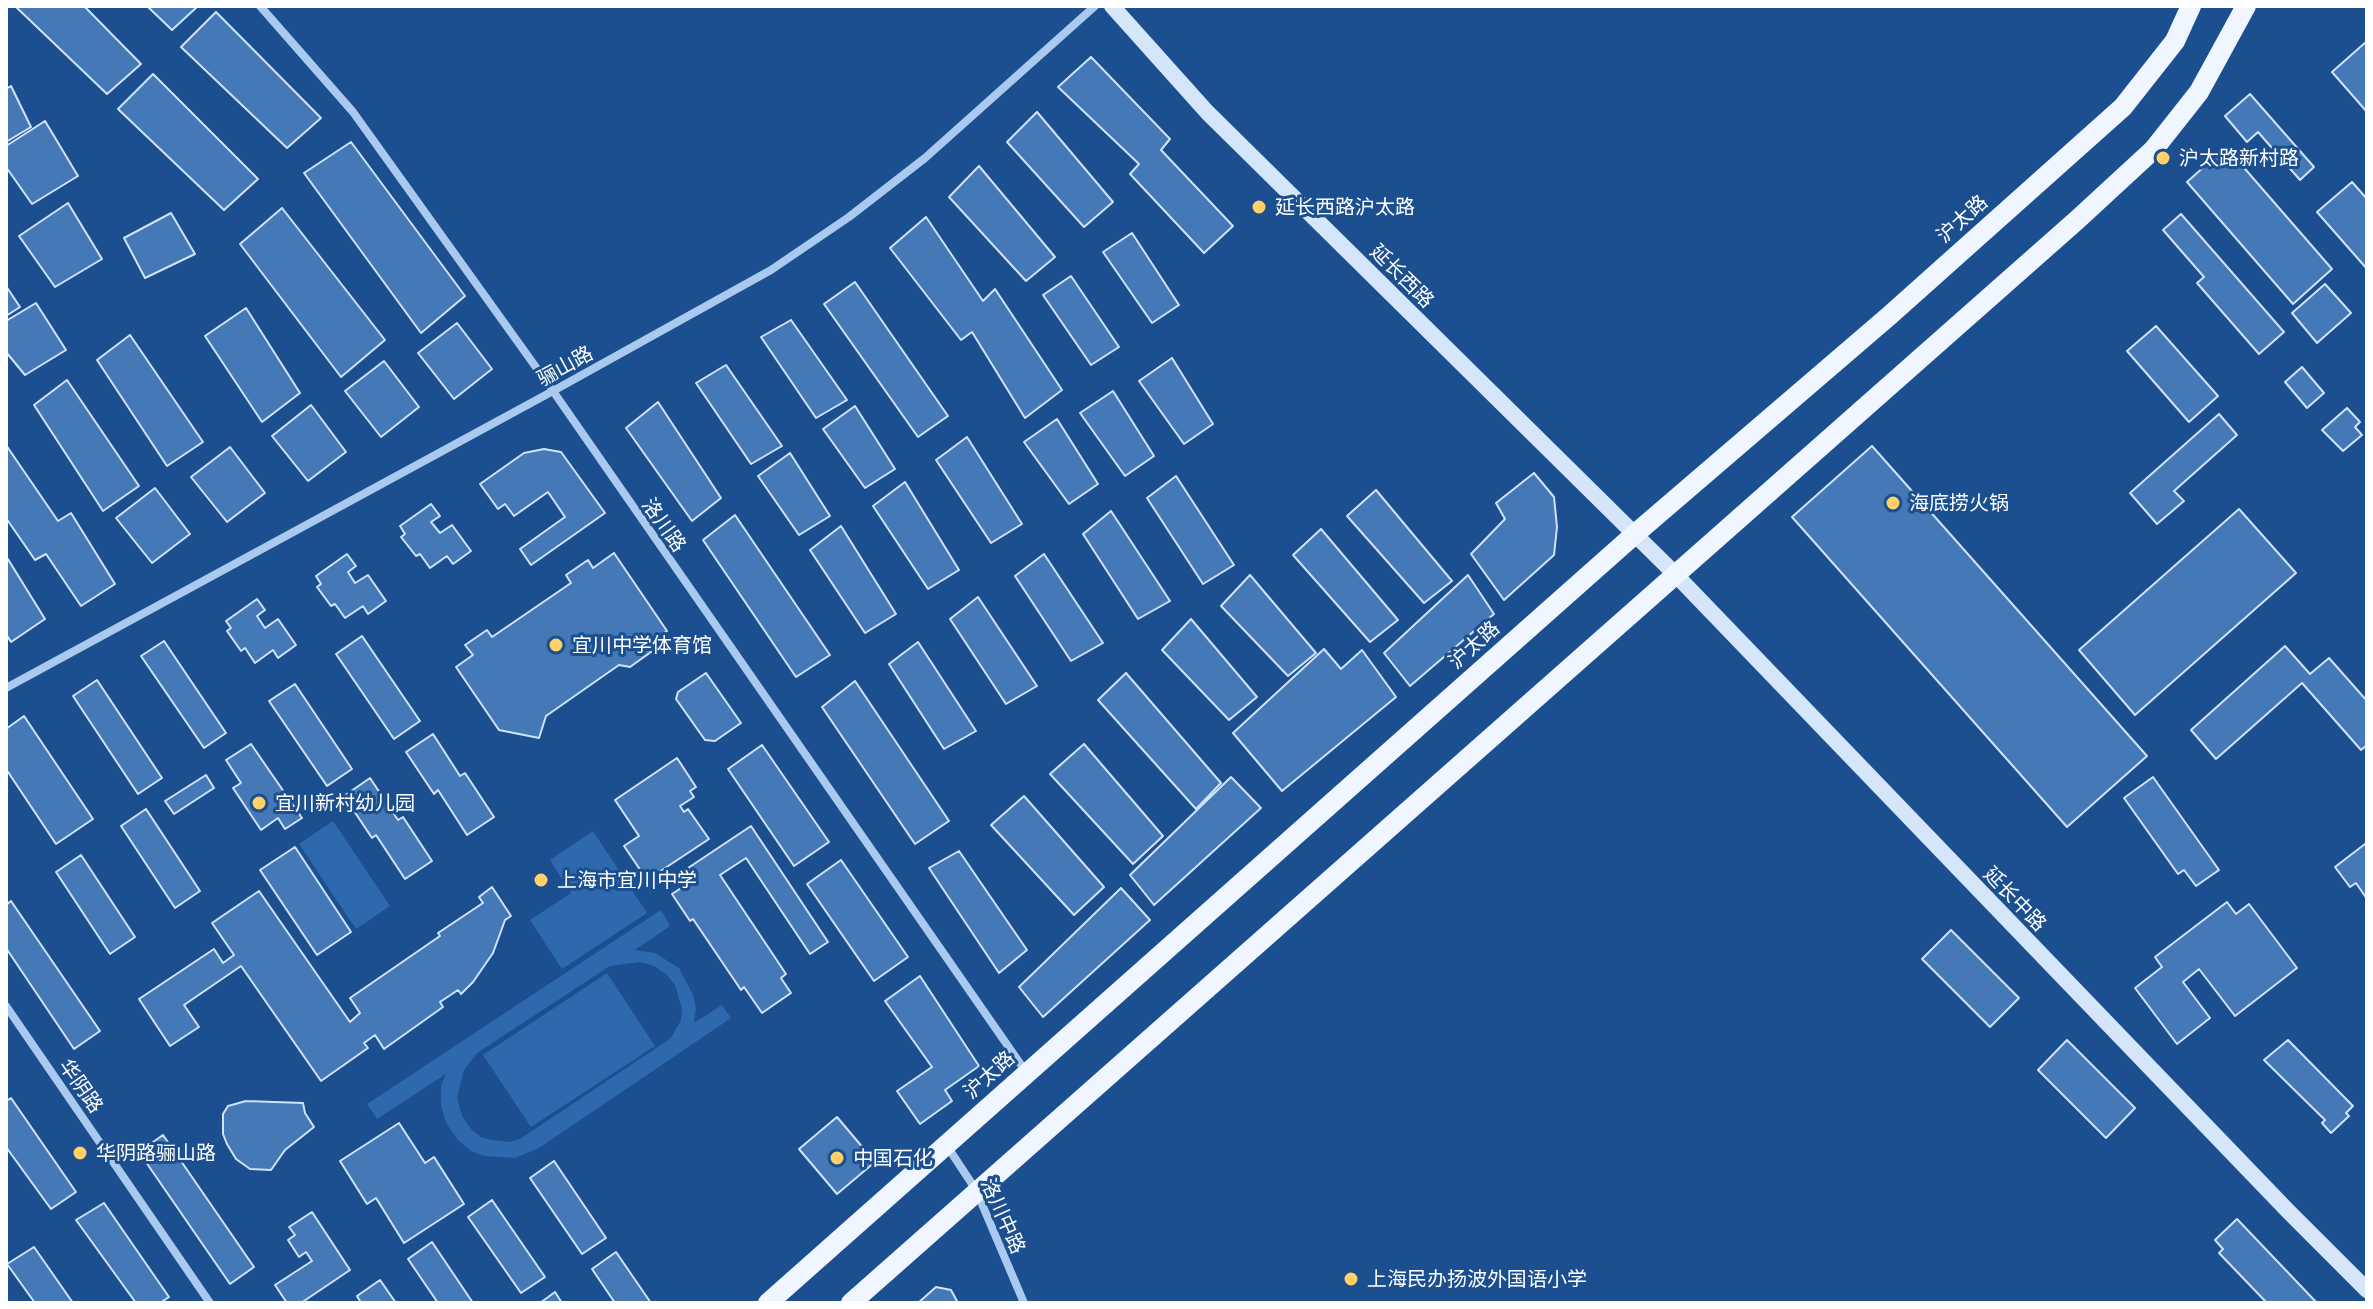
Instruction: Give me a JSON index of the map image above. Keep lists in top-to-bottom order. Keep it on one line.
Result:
{"streets":{"main road":["沪太路"],"street":["延长西路","骊山路","洛川路","延长中路","华阴路","洛川中路"]},"crossings":[["沪太路","延长西路"],["沪太路","洛川路"],["沪太路","延长中路"],["沪太路","洛川中路"],["延长西路","延长中路"],["骊山路","洛川路"]],"places":["沪太路新村路","延长西路沪太路","海底捞火锅","宜川中学体育馆","宜川新村幼儿园","上海市宜川中学","华阴路骊山路","中国石化","上海民办扬波外国语小学"]}
